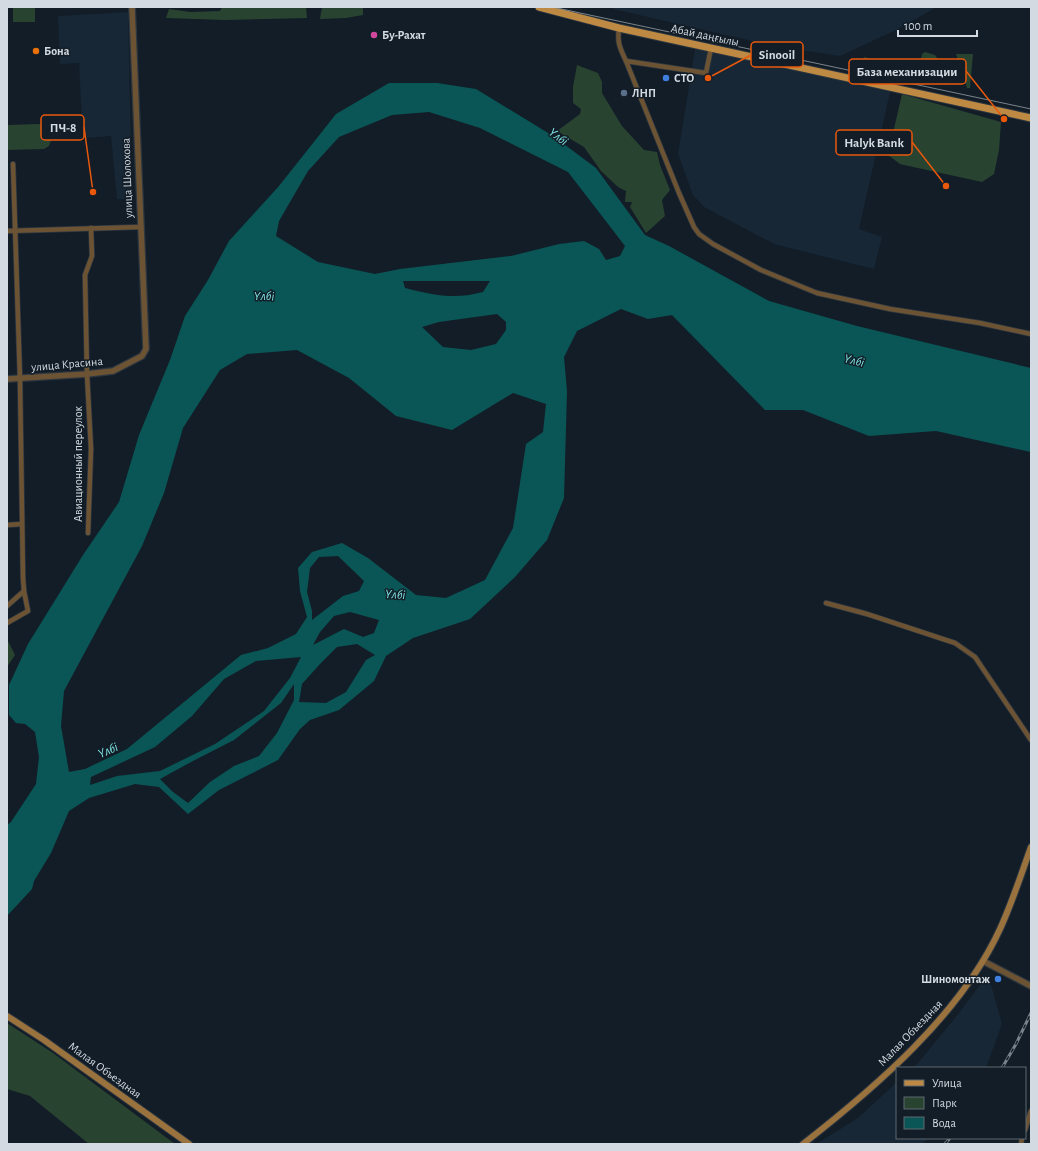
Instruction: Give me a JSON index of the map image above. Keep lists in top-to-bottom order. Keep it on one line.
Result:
{"streets":{"main road":["Абай даңғылы","Малая Объездная"],"street":["улица Шолохова","улица Красина","Авиационный переулок"]},"crossings":[["улица Шолохова","улица Красина"],["улица Красина","Авиационный переулок"]],"water":["Үлбі"],"places":["Бу-Рахат","Бона","СТО","Sinooil","ЛНП","База механизации","Halyk Bank","ПЧ-8","Шиномонтаж"],"legend":["Улица","Парк","Вода"],"scale_bar":"100 m"}
